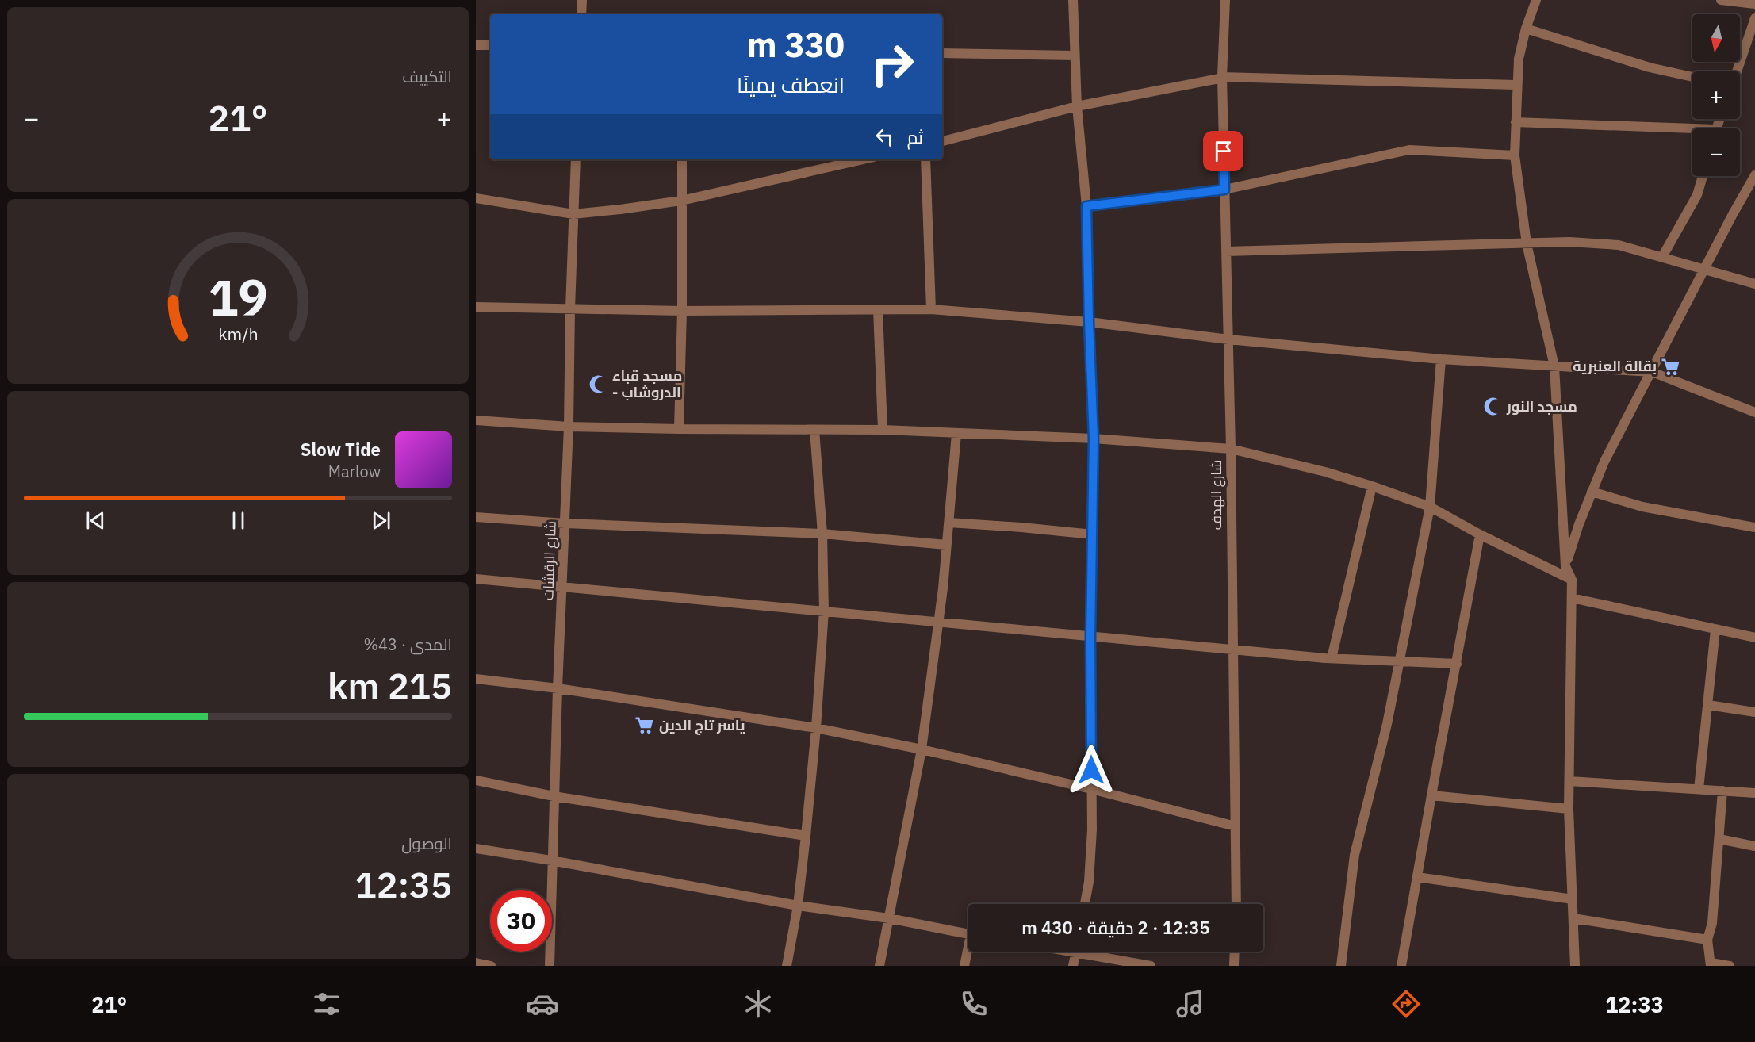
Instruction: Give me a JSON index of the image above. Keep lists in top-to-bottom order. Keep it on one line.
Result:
{"streets":{"street":["شارع الهدف","شارع الرقشات"]},"places":{"supermarket":["بقالة العنبرية","ياسر تاج الدين"],"mosque":["مسجد قباء - الدروشاب","مسجد النور"]},"north":"bottom","page":{"tile":["التكييف",["المدى · 43%","215 km"],["الوصول","12:35"]],"map_buttons":["+","−"],"turn":["330 m","انعطف يمينًا"],"heat":["−","21°","+"],"then":"ثم","song":["Slow Tide","Marlow"],"limit":"30","trip":"12:35 · 2 دقيقة · 430 m","tabs":["12:33","21°"],"gauge":["19","km/h"]}}
